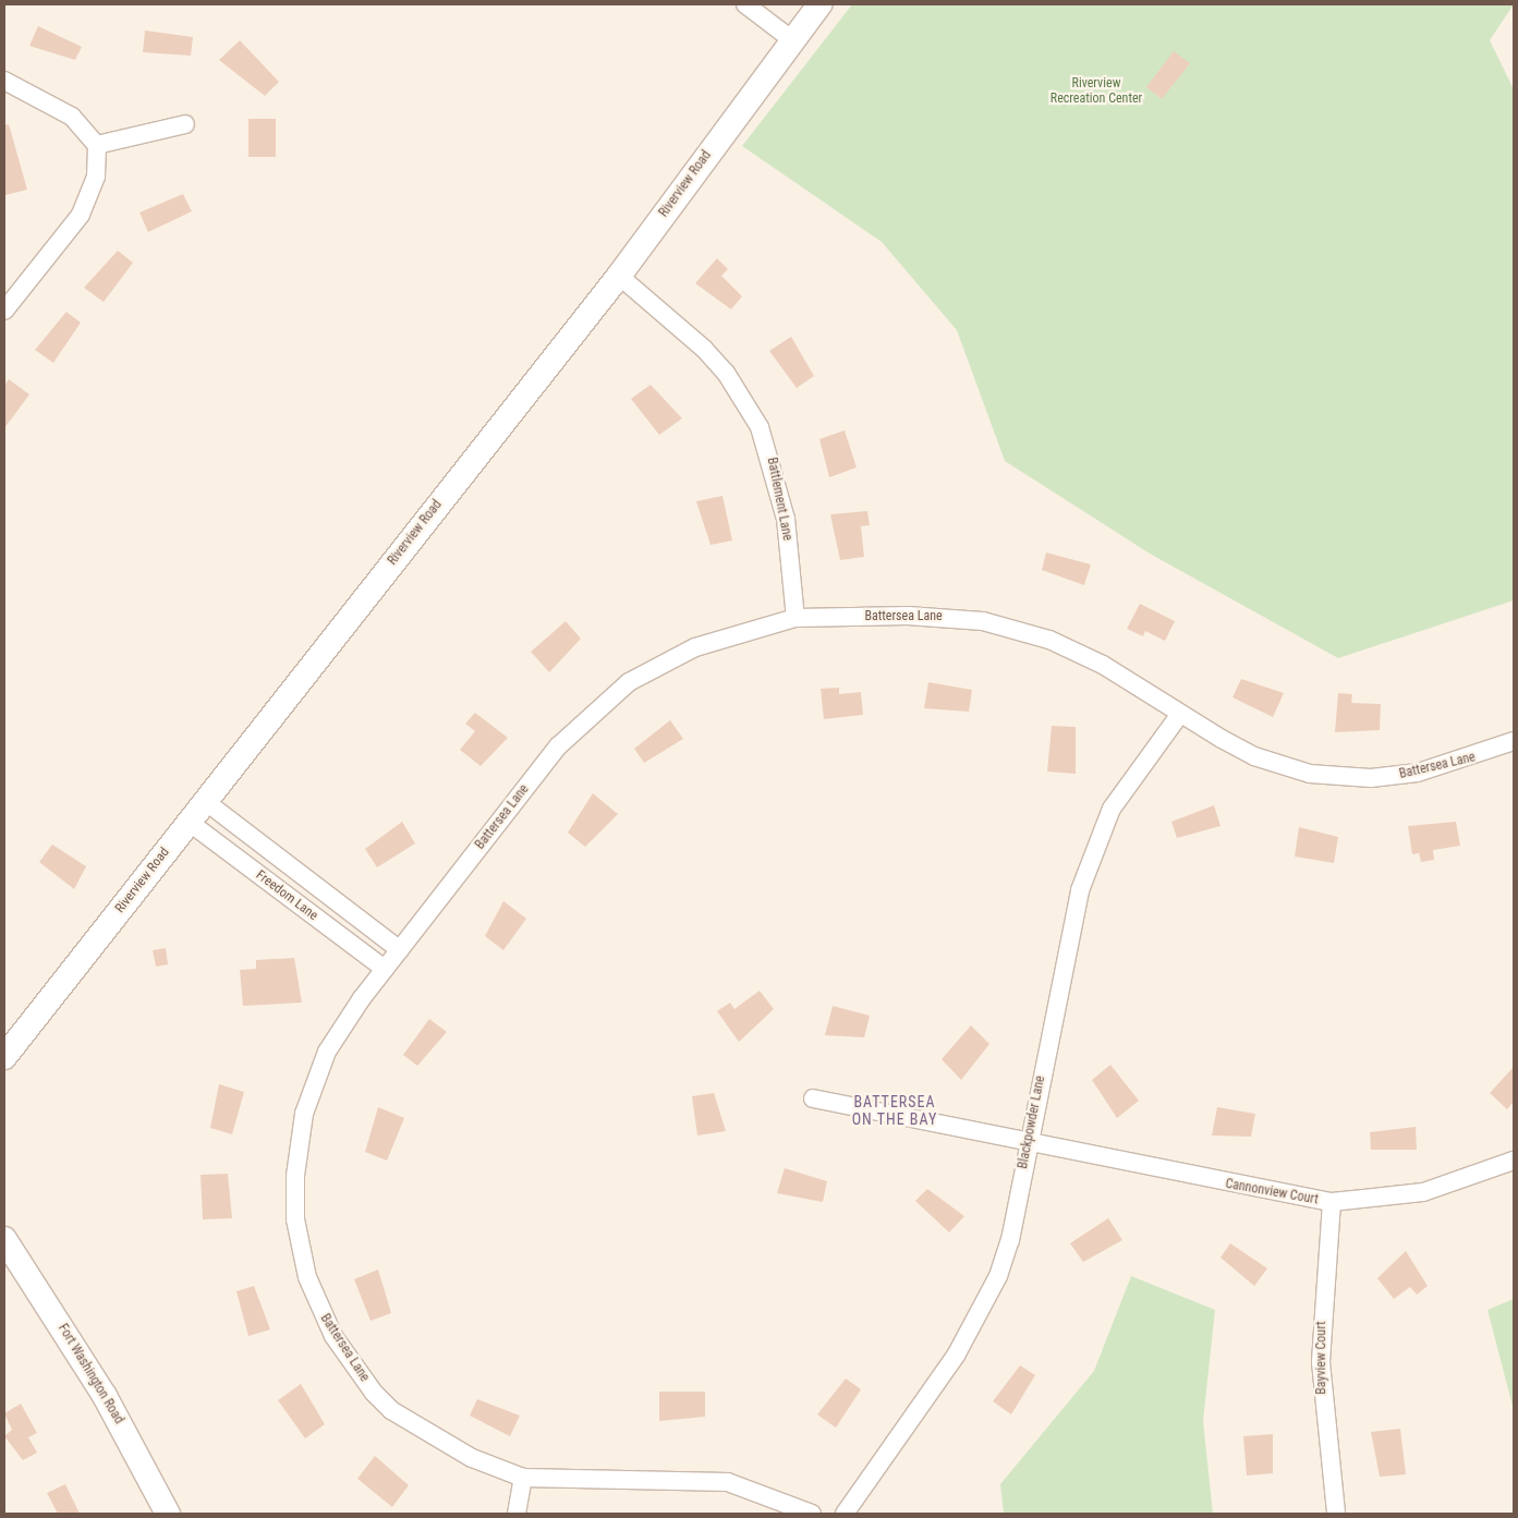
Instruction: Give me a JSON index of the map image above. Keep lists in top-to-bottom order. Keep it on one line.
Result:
{"streets":{"street":["Riverview Road","Battlement Lane","Battersea Lane","Freedom Lane","Blackpowder Lane","Cannonview Court","Bayview Court","Fort Washington Road"]},"crossings":[["Riverview Road","Battlement Lane"],["Riverview Road","Freedom Lane"],["Battlement Lane","Battersea Lane"],["Battersea Lane","Freedom Lane"],["Battersea Lane","Blackpowder Lane"],["Blackpowder Lane","Cannonview Court"],["Cannonview Court","Bayview Court"]],"districts":["BATTERSEA ON THE BAY"],"parks":["Riverview Recreation Center"]}
